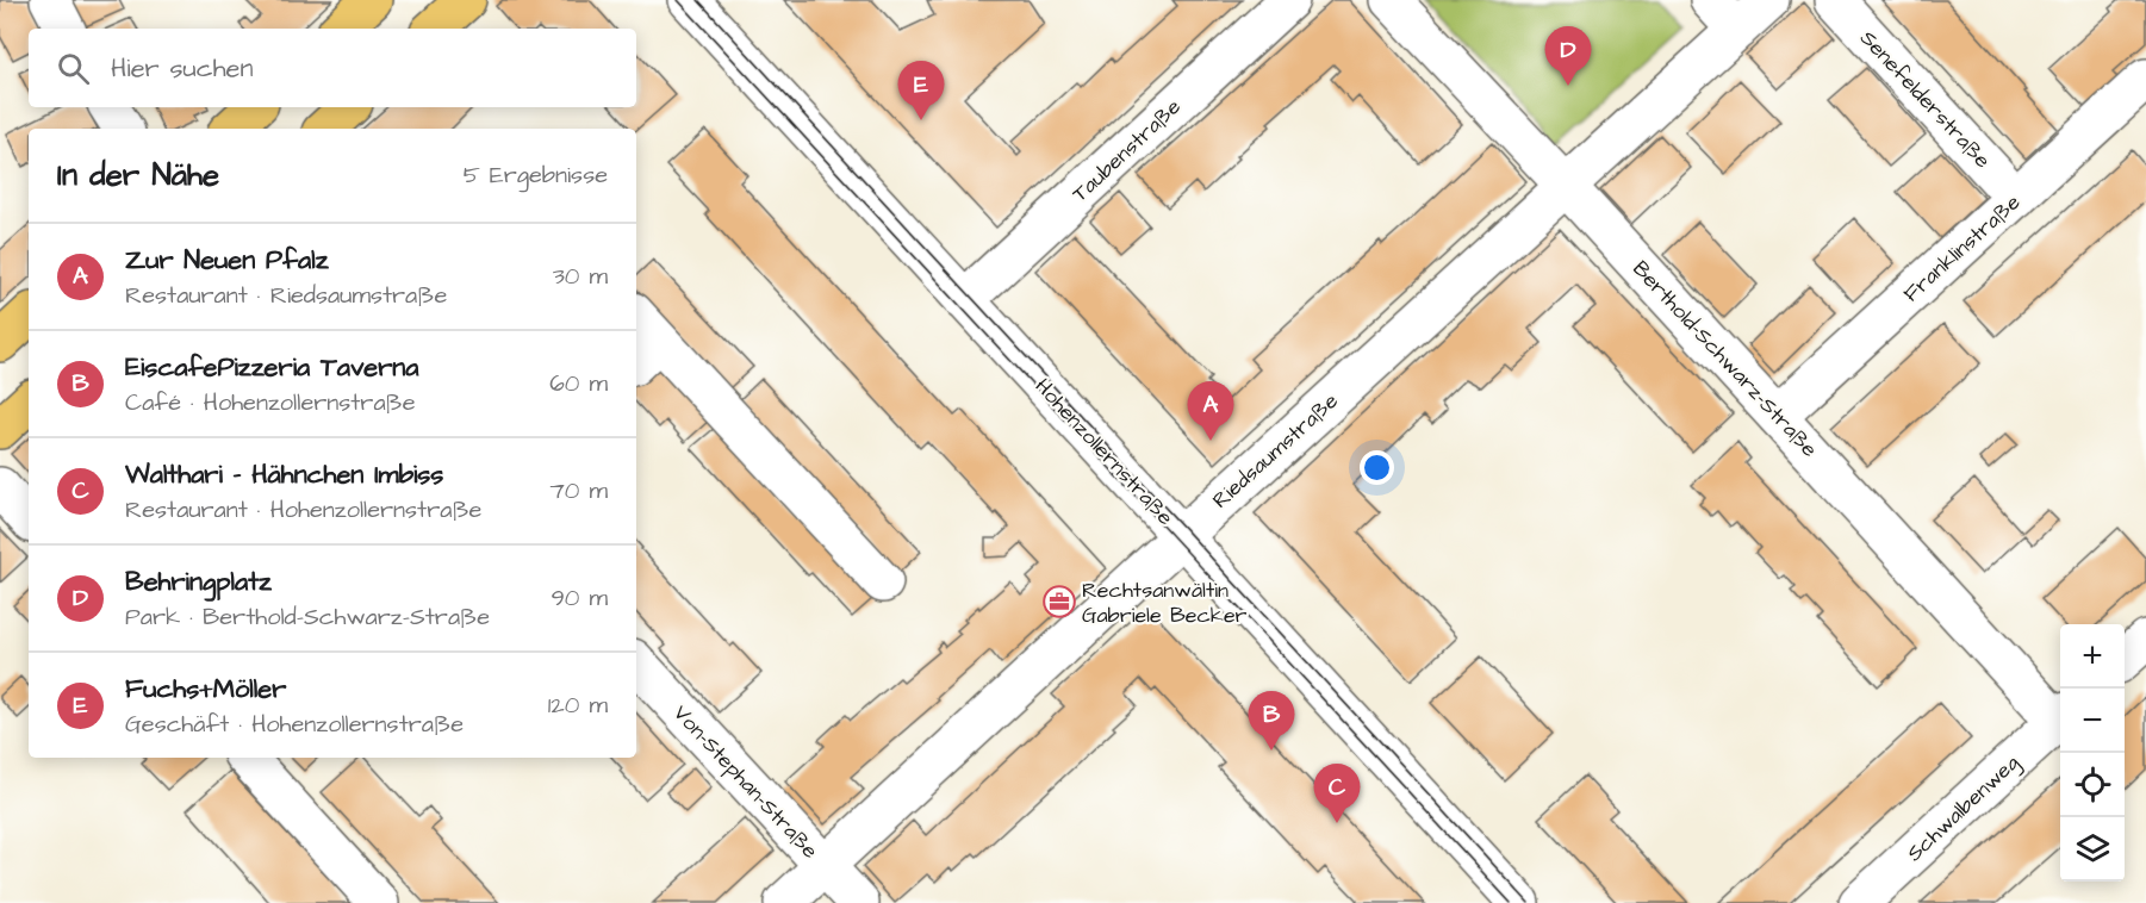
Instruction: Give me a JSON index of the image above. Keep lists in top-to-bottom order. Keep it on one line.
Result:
{"streets":{"street":["Senefelderstraße","Taubenstraße","Franklinstraße","Berthold-Schwarz-Straße","Riedsaumstraße","Hohenzollernstraße","Von-Stephan-Straße","Schwalbenweg"]},"crossings":[["Senefelderstraße","Franklinstraße"],["Taubenstraße","Hohenzollernstraße"],["Franklinstraße","Berthold-Schwarz-Straße"],["Berthold-Schwarz-Straße","Riedsaumstraße"],["Riedsaumstraße","Hohenzollernstraße"],["Riedsaumstraße","Von-Stephan-Straße"]],"places":{"office":["Rechtsanwältin Gabriele Becker"]},"page":{"pins":["D","E","A","B","C"],"search":"Hier suchen","heading":["In der Nähe","5 Ergebnisse"],"list":[{"mark":"A","name":"Zur Neuen Pfalz","note":"Restaurant · Riedsaumstraße","value":"30 m"},{"mark":"B","name":"EiscafePizzeria Taverna","note":"Café · Hohenzollernstraße","value":"60 m"},{"mark":"C","name":"Walthari - Hähnchen Imbiss","note":"Restaurant · Hohenzollernstraße","value":"70 m"},{"mark":"D","name":"Behringplatz","note":"Park · Berthold-Schwarz-Straße","value":"90 m"},{"mark":"E","name":"Fuchs+Möller","note":"Geschäft · Hohenzollernstraße","value":"120 m"}],"map_buttons":["+","−"]}}
